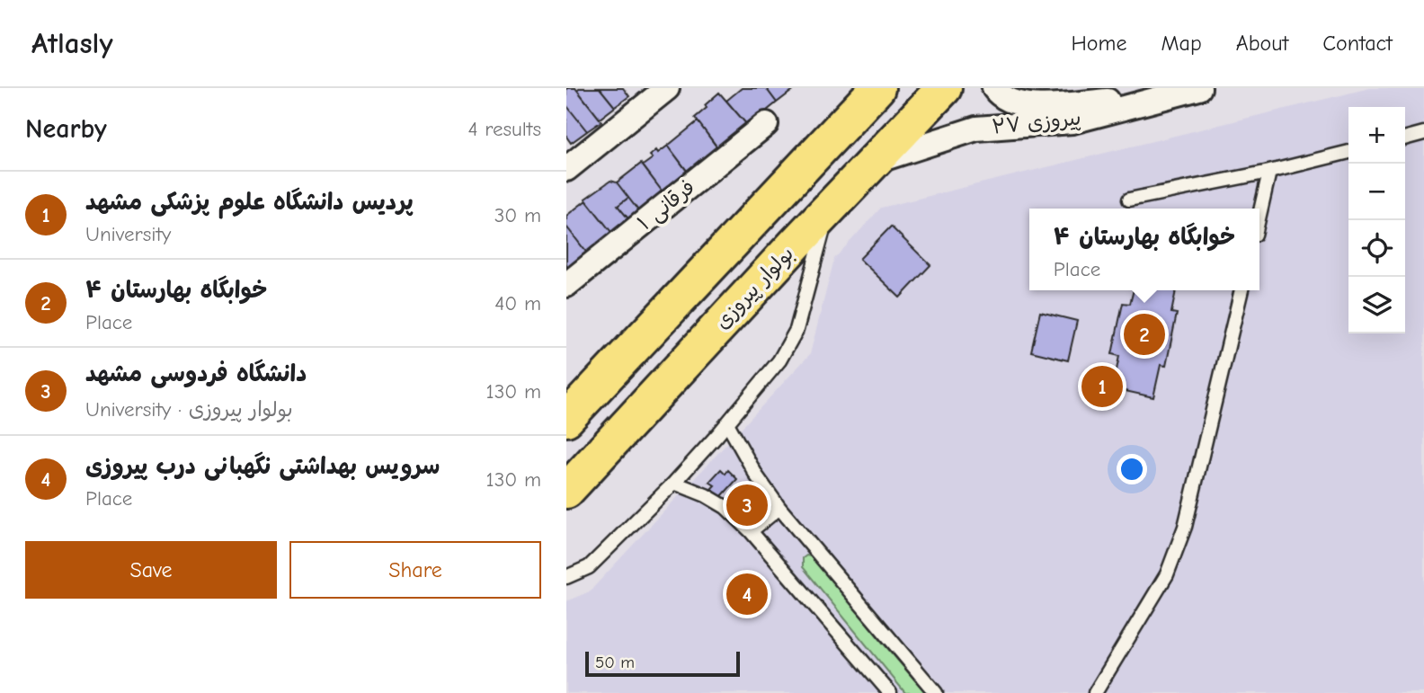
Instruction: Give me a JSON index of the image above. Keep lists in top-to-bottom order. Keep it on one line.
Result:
{"streets":{"main road":["بولوار پیروزی"],"street":["پیروزی ۲۷","فرقانی ۱"]},"crossings":[["پیروزی ۲۷","بولوار پیروزی"]],"scale_bar":"50 m","page":{"header":"Atlasly","nav":["Home","Map","About","Contact"],"heading":["Nearby","4 results"],"map_buttons":["+","−"],"list":[{"mark":"1","name":"پردیس دانشگاه علوم پزشکی مشهد","note":"University","value":"30 m"},{"mark":"2","name":"خوابگاه بهارستان ۴","note":"Place","value":"40 m"},{"mark":"3","name":"دانشگاه فردوسی مشهد","note":"University · بولوار پیروزی","value":"130 m"},{"mark":"4","name":"سرویس بهداشتی نگهبانی درب پیروزی","note":"Place","value":"130 m"}],"popup":["خوابگاه بهارستان ۴","Place"],"pins":["2","1","3","4"],"buttons":["Save","Share"],"scale":"50 m"}}
